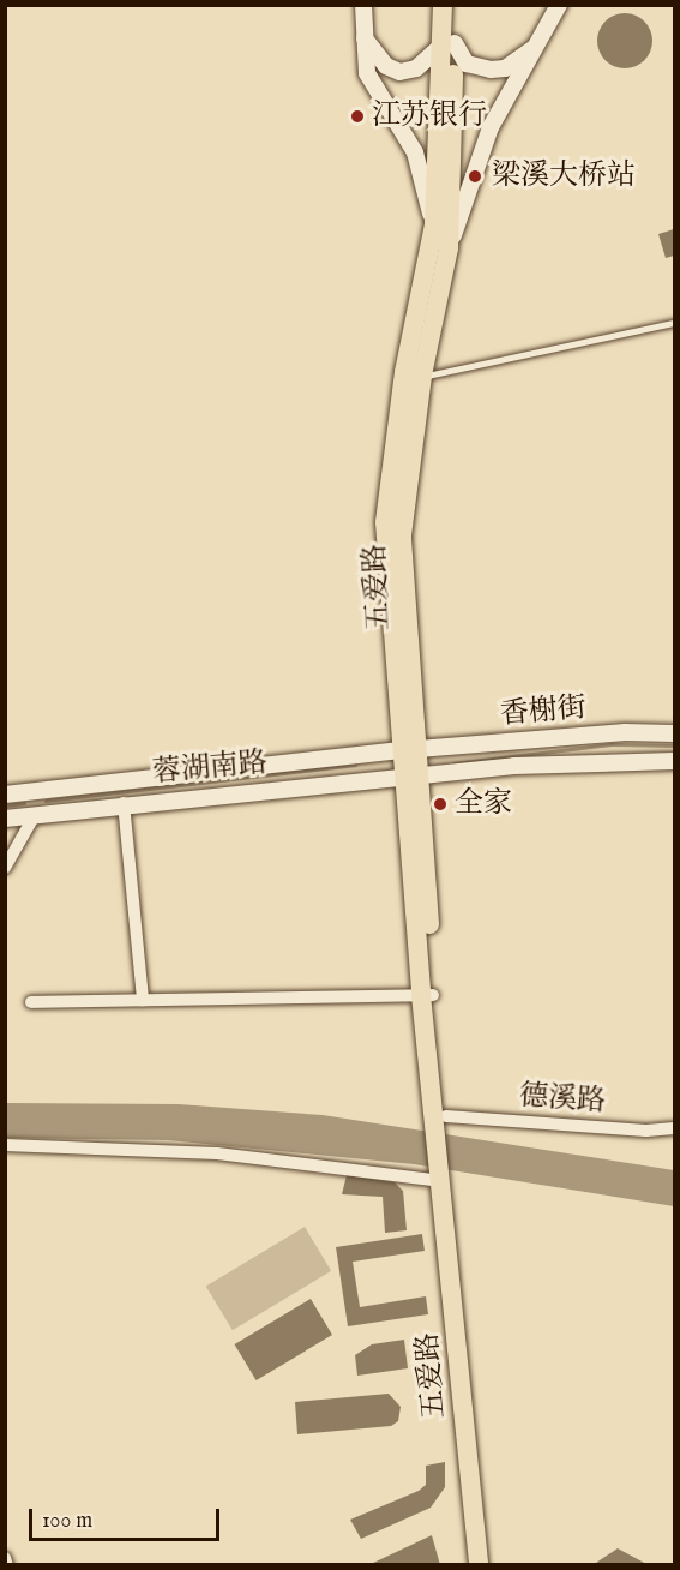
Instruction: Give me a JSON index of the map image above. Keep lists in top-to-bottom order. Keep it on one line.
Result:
{"streets":{"main road":["五爱路","香榭街","蓉湖南路"],"street":["德溪路"]},"crossings":[["五爱路","香榭街"],["五爱路","蓉湖南路"],["五爱路","德溪路"],["香榭街","蓉湖南路"]],"places":["江苏银行","梁溪大桥站","全家"],"scale_bar":"100 m"}
